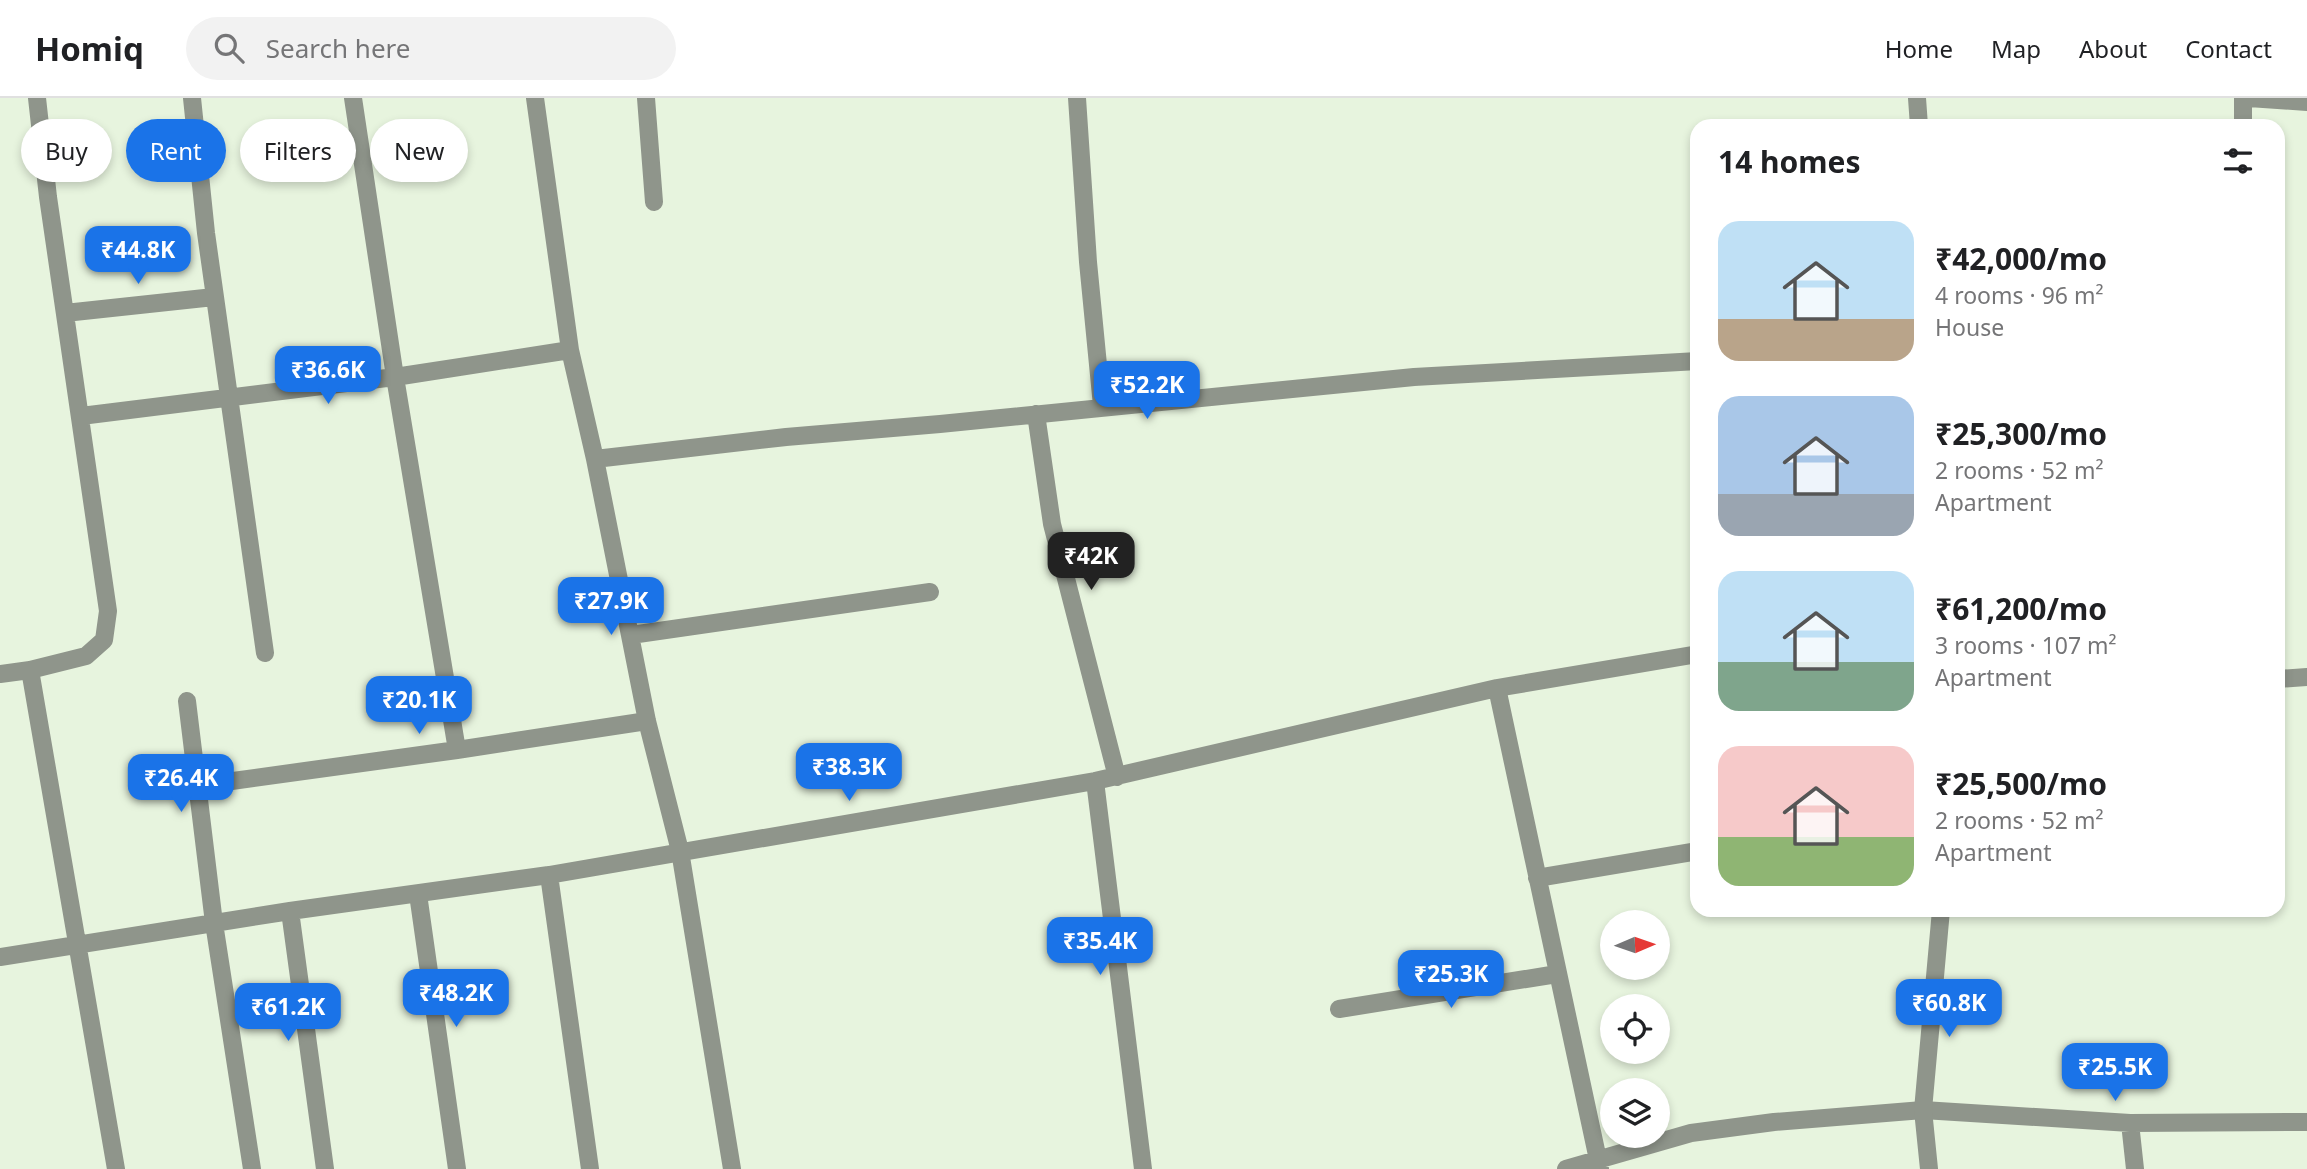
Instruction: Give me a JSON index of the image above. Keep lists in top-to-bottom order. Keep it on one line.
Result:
{"north":"right","page":{"header":"Homiq","search":"Search here","nav":["Home","Map","About","Contact"],"chip":["Buy","Rent","Filters","New"],"heading":"14 homes","list":[{"name":"₹42,000/mo","note":"4 rooms · 96 m² · House"},{"name":"₹25,300/mo","note":"2 rooms · 52 m² · Apartment"},{"name":"₹61,200/mo","note":"3 rooms · 107 m² · Apartment"},{"name":"₹25,500/mo","note":"2 rooms · 52 m² · Apartment"}],"price":["₹44.8K","₹36.6K","₹52.2K","₹42K","₹27.9K","₹20.1K","₹38.3K","₹26.4K","₹35.4K","₹25.3K","₹48.2K","₹60.8K","₹61.2K","₹25.5K"]}}
